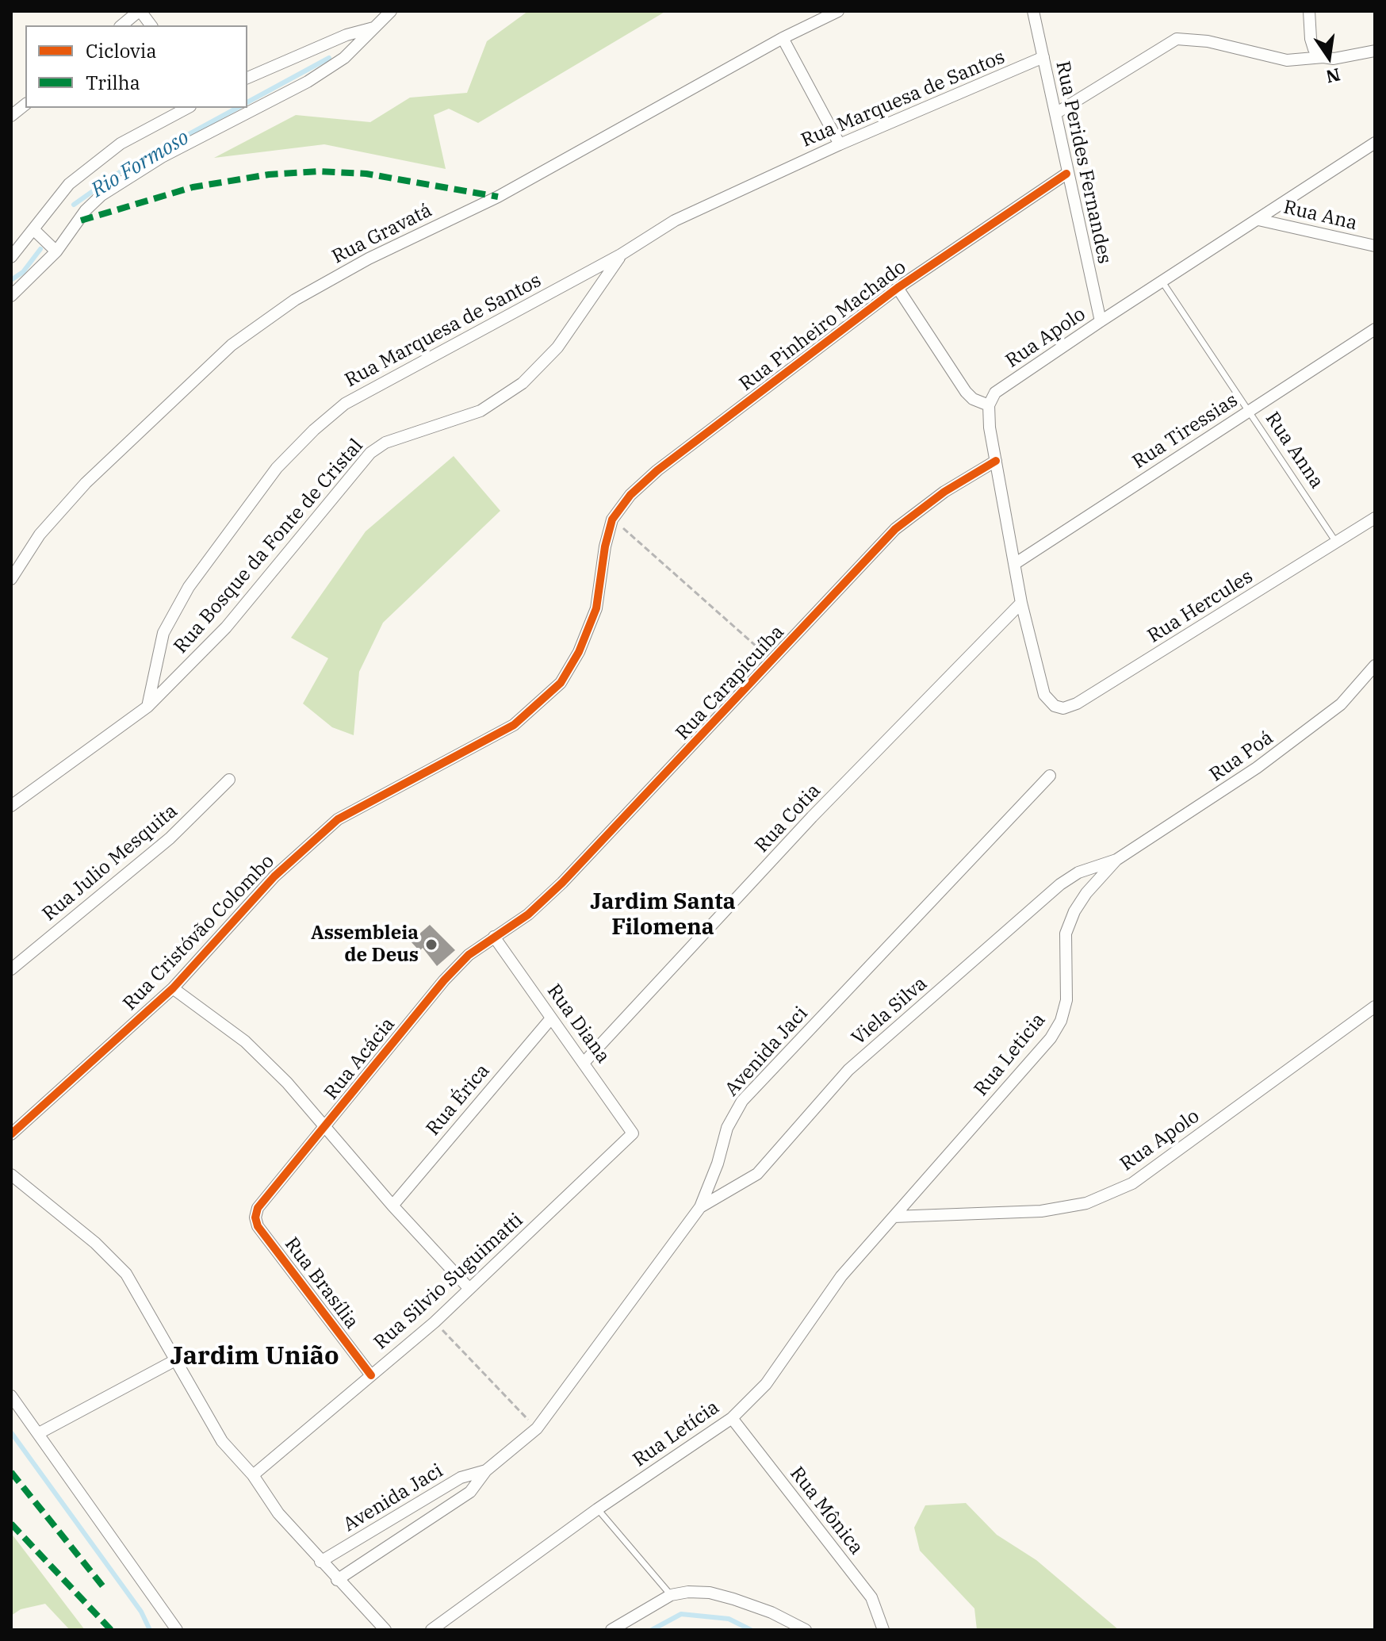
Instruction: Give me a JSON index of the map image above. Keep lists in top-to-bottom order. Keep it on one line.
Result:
{"streets":{"street":["Rua Marquesa de Santos","Rua Perides Fernandes","Rua Ana","Rua Gravatá","Rua Pinheiro Machado","Rua Apolo","Rua Tiressias","Rua Bosque da Fonte de Cristal","Rua Hercules","Rua Carapicuíba","Rua Poá","Rua Cotia","Rua Julio Mesquita","Rua Cristóvão Colombo","Viela Silva","Rua Diana","Avenida Jaci","Rua Leticia","Rua Acácia","Rua Érica","Rua Silvio Suguimatti","Rua Brasília","Rua Letícia","Rua Mônica"],"lane":["Rua Anna"]},"crossings":[["Rua Marquesa de Santos","Rua Perides Fernandes"],["Rua Marquesa de Santos","Rua Bosque da Fonte de Cristal"],["Rua Perides Fernandes","Rua Pinheiro Machado"],["Rua Perides Fernandes","Rua Apolo"],["Rua Ana","Rua Apolo"],["Rua Pinheiro Machado","Rua Cristóvão Colombo"],["Rua Apolo","Rua Anna"],["Rua Apolo","Rua Leticia"],["Rua Apolo","Rua Letícia"],["Rua Tiressias","Rua Anna"],["Rua Anna","Rua Hercules"],["Rua Hercules","Rua Cotia"],["Rua Carapicuíba","Rua Diana"],["Rua Carapicuíba","Rua Acácia"],["Rua Poá","Viela Silva"],["Rua Poá","Rua Leticia"],["Rua Cotia","Rua Diana"],["Viela Silva","Avenida Jaci"],["Viela Silva","Rua Leticia"],["Rua Diana","Rua Acácia"],["Rua Diana","Rua Érica"],["Rua Diana","Rua Silvio Suguimatti"],["Rua Leticia","Rua Letícia"],["Rua Acácia","Rua Brasília"],["Rua Silvio Suguimatti","Rua Brasília"],["Rua Letícia","Rua Mônica"]],"districts":["Jardim Santa Filomena","Jardim União"],"water":["Rio Formoso"],"places":["Assembleia de Deus"],"legend":["Ciclovia","Trilha"],"north":"bottom"}
